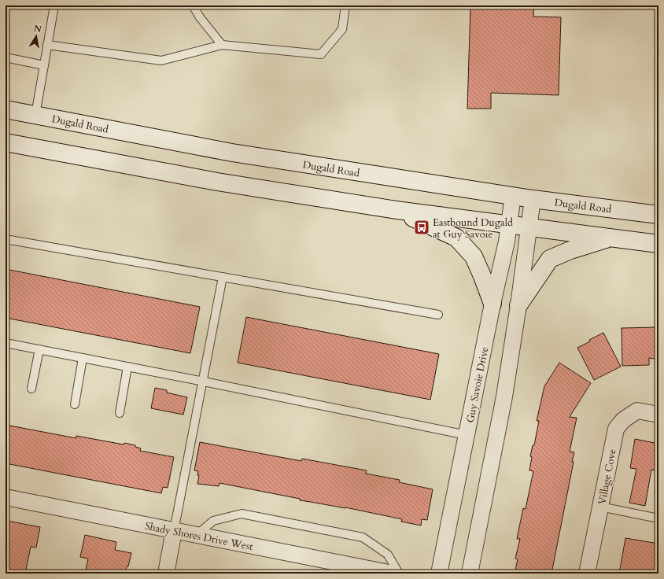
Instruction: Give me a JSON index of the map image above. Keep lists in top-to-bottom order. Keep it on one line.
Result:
{"streets":{"main road":["Dugald Road"],"street":["Guy Savoie Drive","Village Cove","Shady Shores Drive West"]},"crossings":[["Dugald Road","Guy Savoie Drive"]],"places":{"bus stop":["Eastbound Dugald at Guy Savoie"]},"north":"top"}
